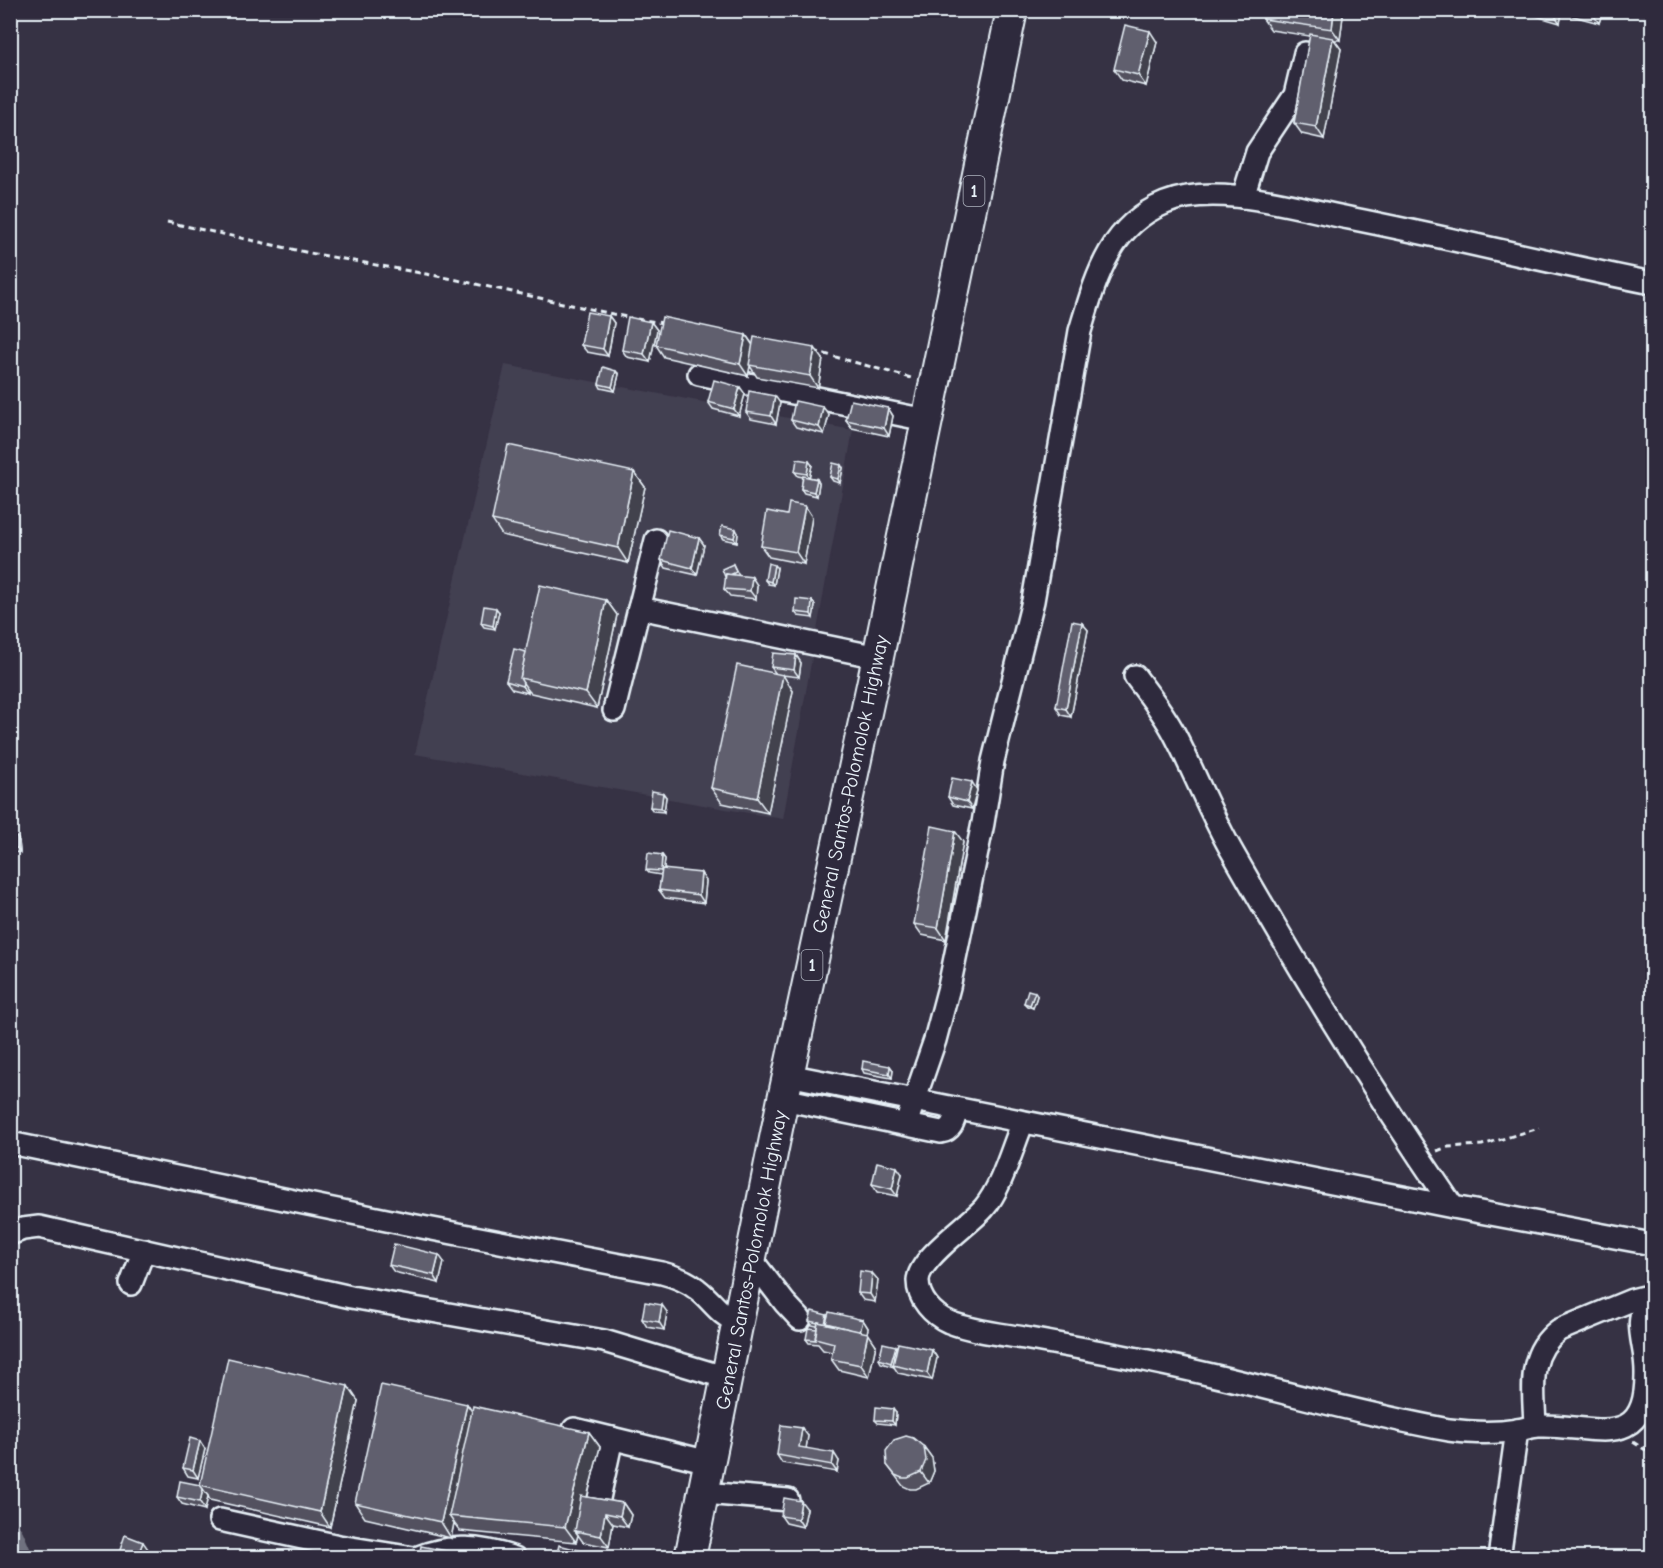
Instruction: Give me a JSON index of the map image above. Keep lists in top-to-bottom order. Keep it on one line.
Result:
{"streets":{"highway":["1","General Santos-Polomolok Highway"]}}
